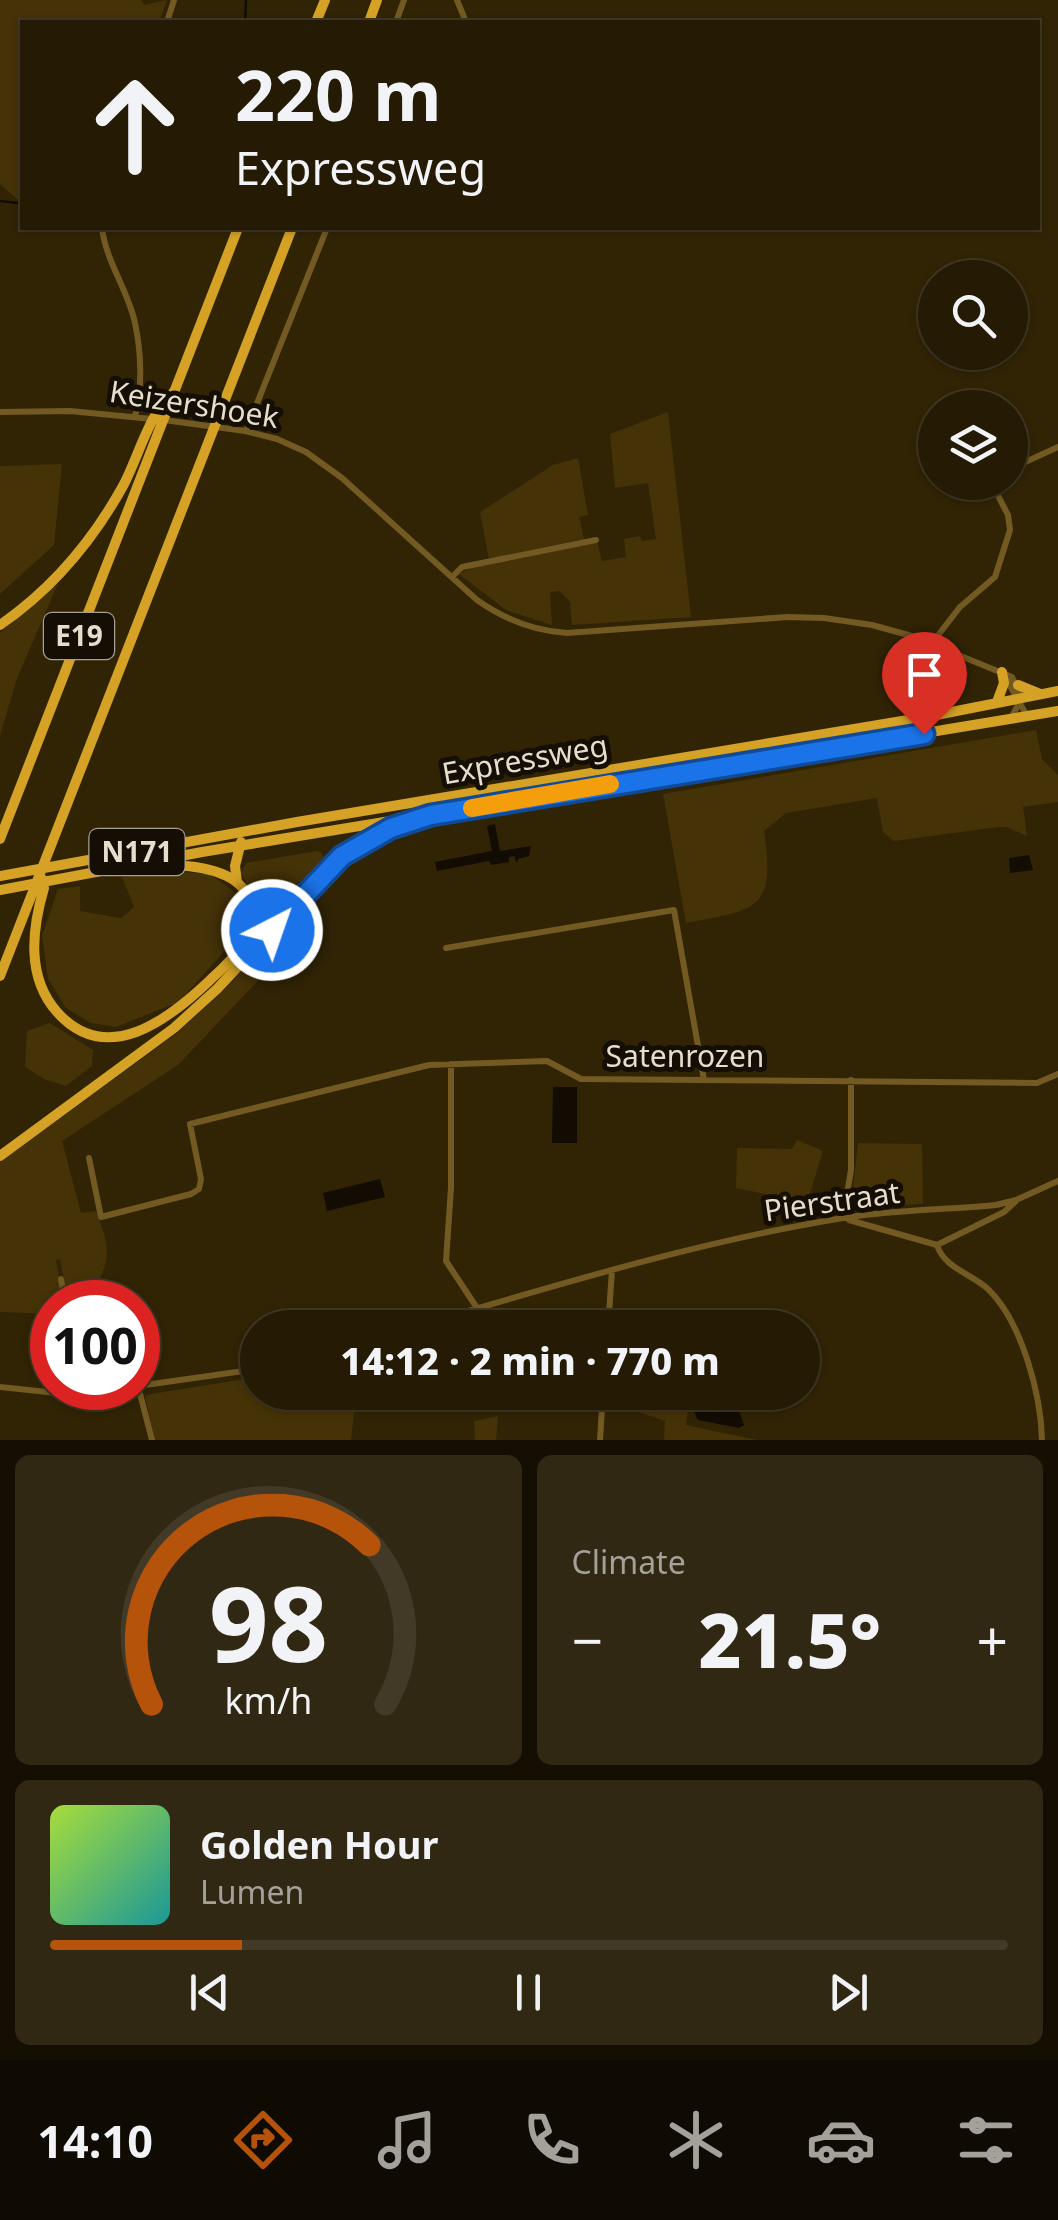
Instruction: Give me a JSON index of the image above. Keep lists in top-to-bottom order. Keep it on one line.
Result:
{"streets":{"highway":["E19","Expressweg","N171"],"street":["Keizershoek","Satenrozen","Pierstraat"]},"crossings":[["Keizershoek","Expressweg"]],"page":{"turn":["220 m","Expressweg"],"limit":"100","trip":"14:12 · 2 min · 770 m","tile":"Climate","heat":["−","21.5°","+"],"song":["Golden Hour","Lumen"],"tabs":"14:10","gauge":["98","km/h"]}}
